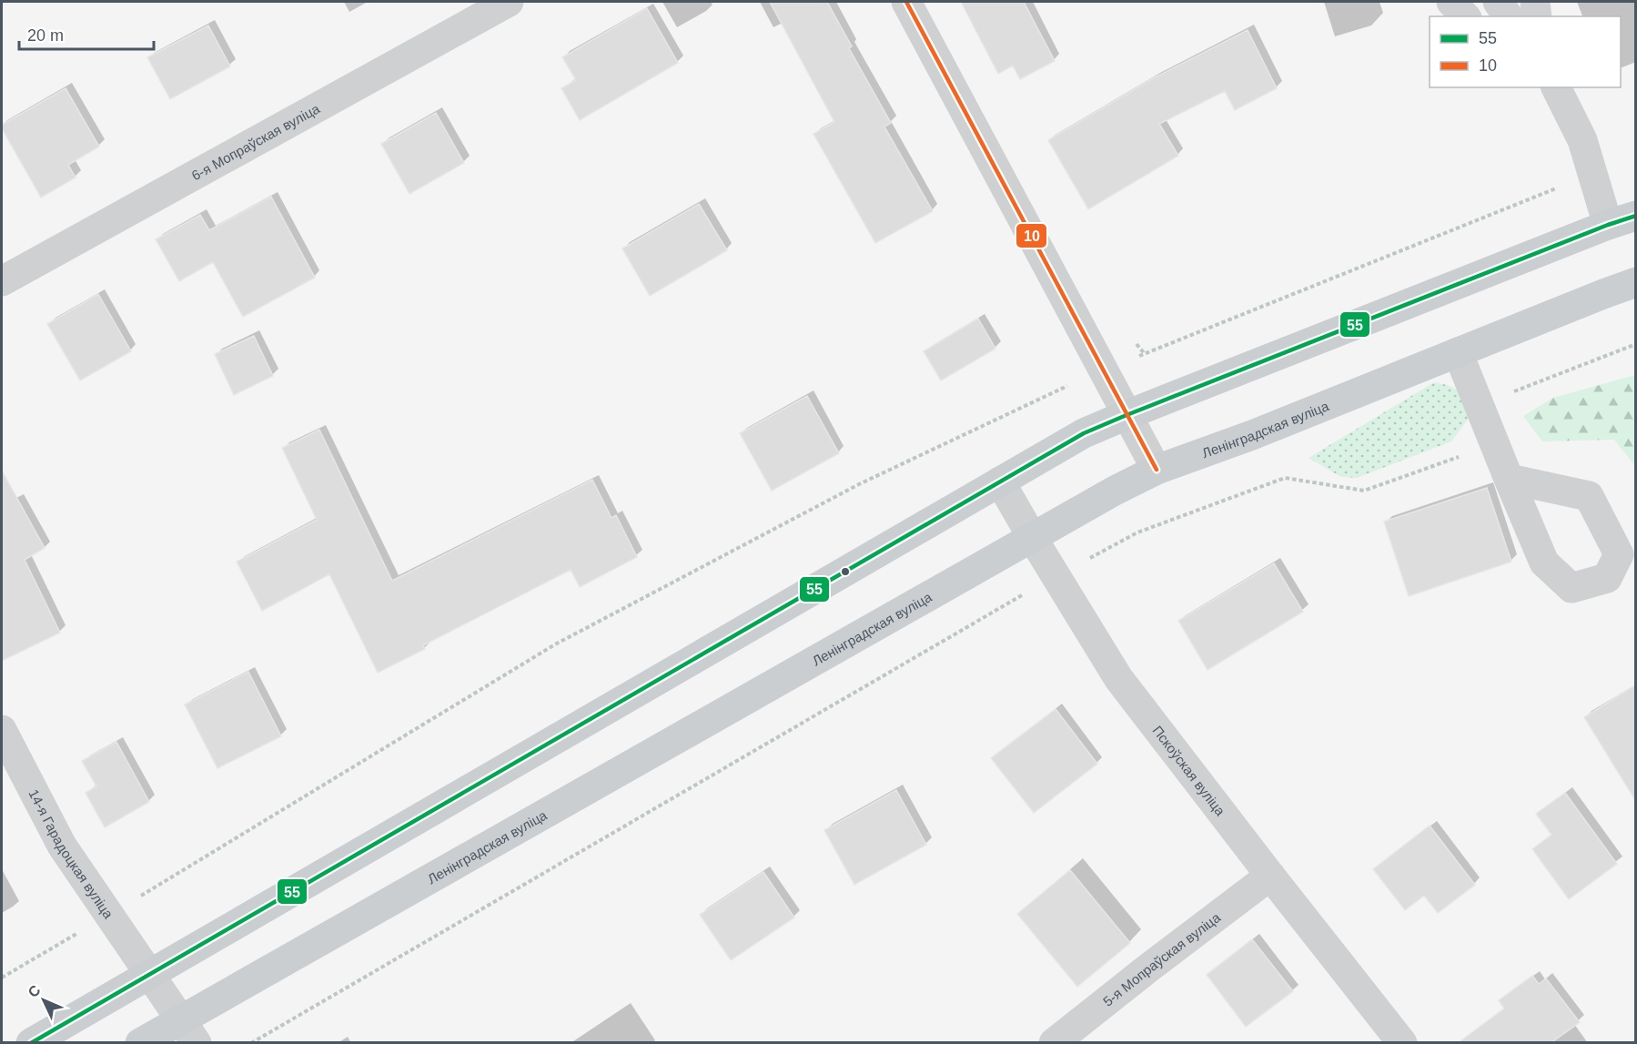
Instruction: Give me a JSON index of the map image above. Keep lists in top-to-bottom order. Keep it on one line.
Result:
{"streets":{"main road":["Ленінградская вуліца"],"street":["6-я Мопраўская вуліца","Пскоўская вуліца","14-я Гарадоцкая вуліца","5-я Мопраўская вуліца"]},"crossings":[["Ленінградская вуліца","Пскоўская вуліца"],["Ленінградская вуліца","14-я Гарадоцкая вуліца"],["Пскоўская вуліца","5-я Мопраўская вуліца"]],"lines":["transit line 10","transit line 55"],"legend":["55","10"],"scale_bar":"20 m","north":"top left"}
